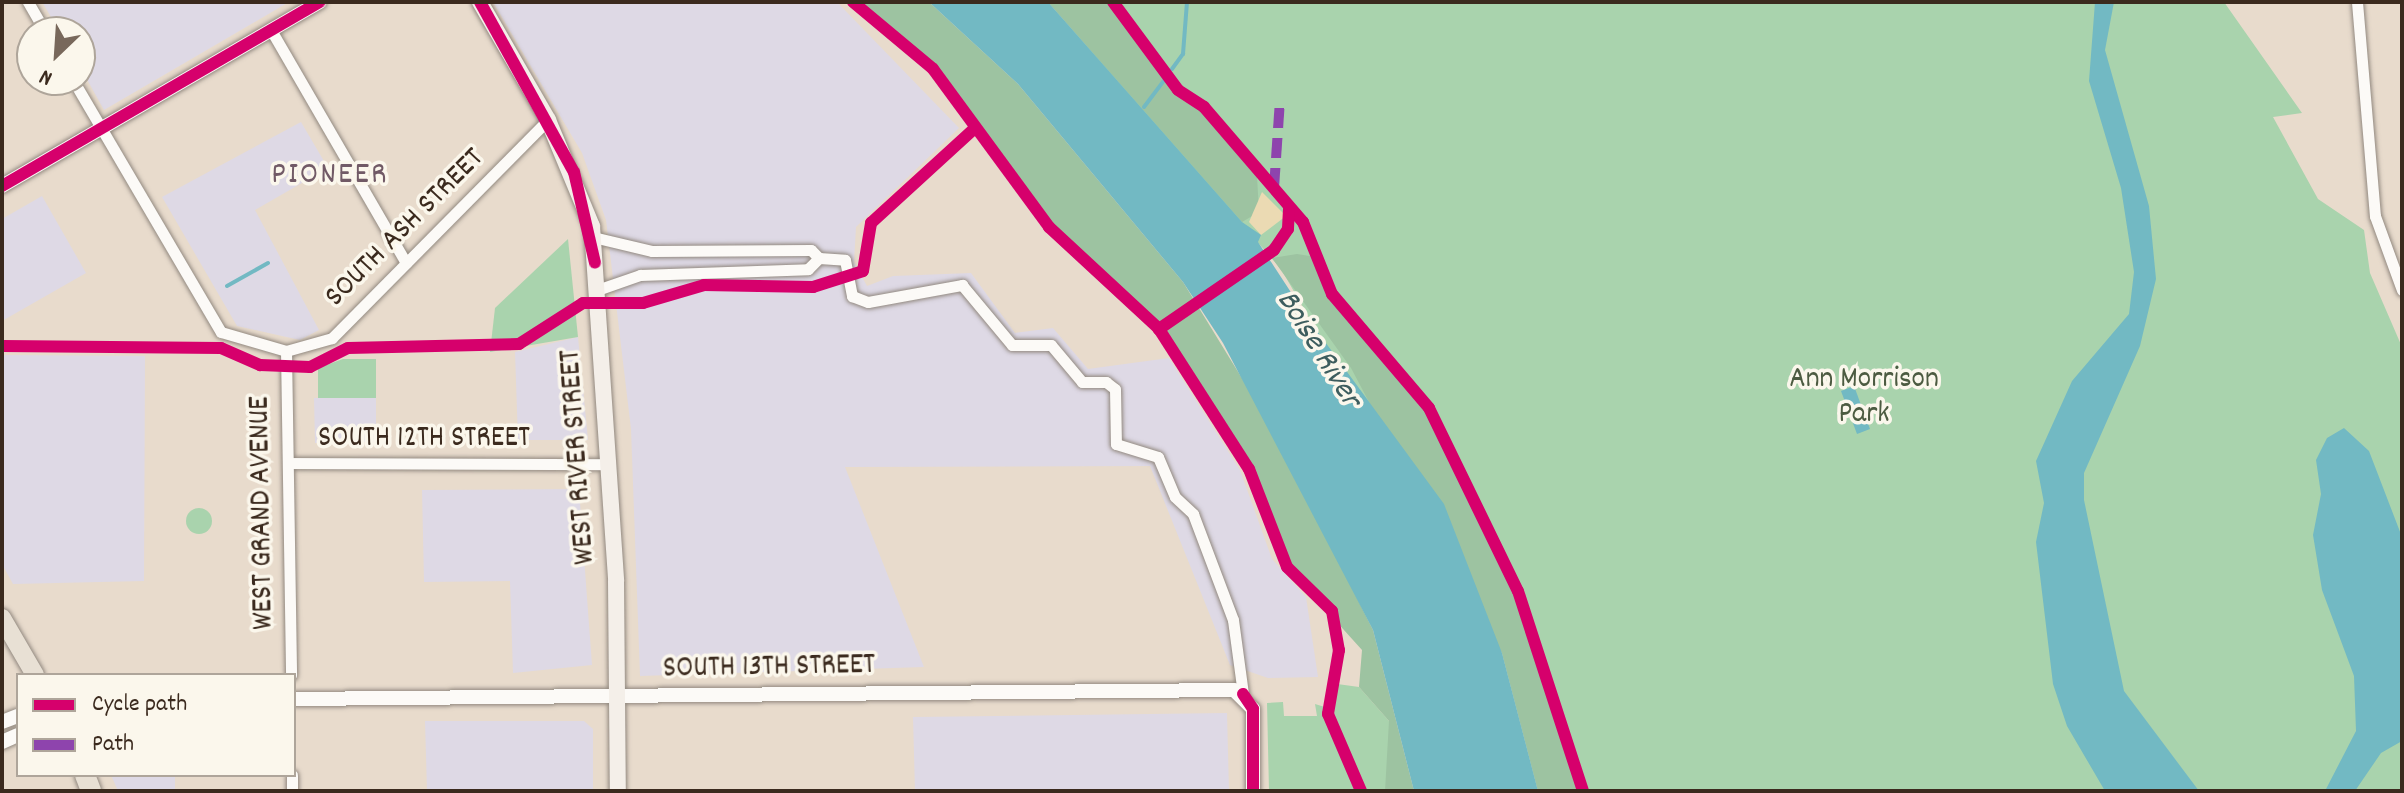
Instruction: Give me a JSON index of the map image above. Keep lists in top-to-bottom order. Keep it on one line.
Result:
{"streets":{"main road":["WEST RIVER STREET"],"street":["SOUTH ASH STREET","SOUTH 12TH STREET","WEST GRAND AVENUE","SOUTH 13TH STREET"]},"crossings":[["SOUTH ASH STREET","WEST RIVER STREET"],["SOUTH ASH STREET","WEST GRAND AVENUE"],["SOUTH 12TH STREET","WEST RIVER STREET"],["SOUTH 12TH STREET","WEST GRAND AVENUE"],["WEST RIVER STREET","SOUTH 13TH STREET"]],"districts":["PIONEER"],"water":["Boise River"],"parks":["Ann Morrison Park"],"legend":["Cycle path","Path"],"north":"bottom left"}
